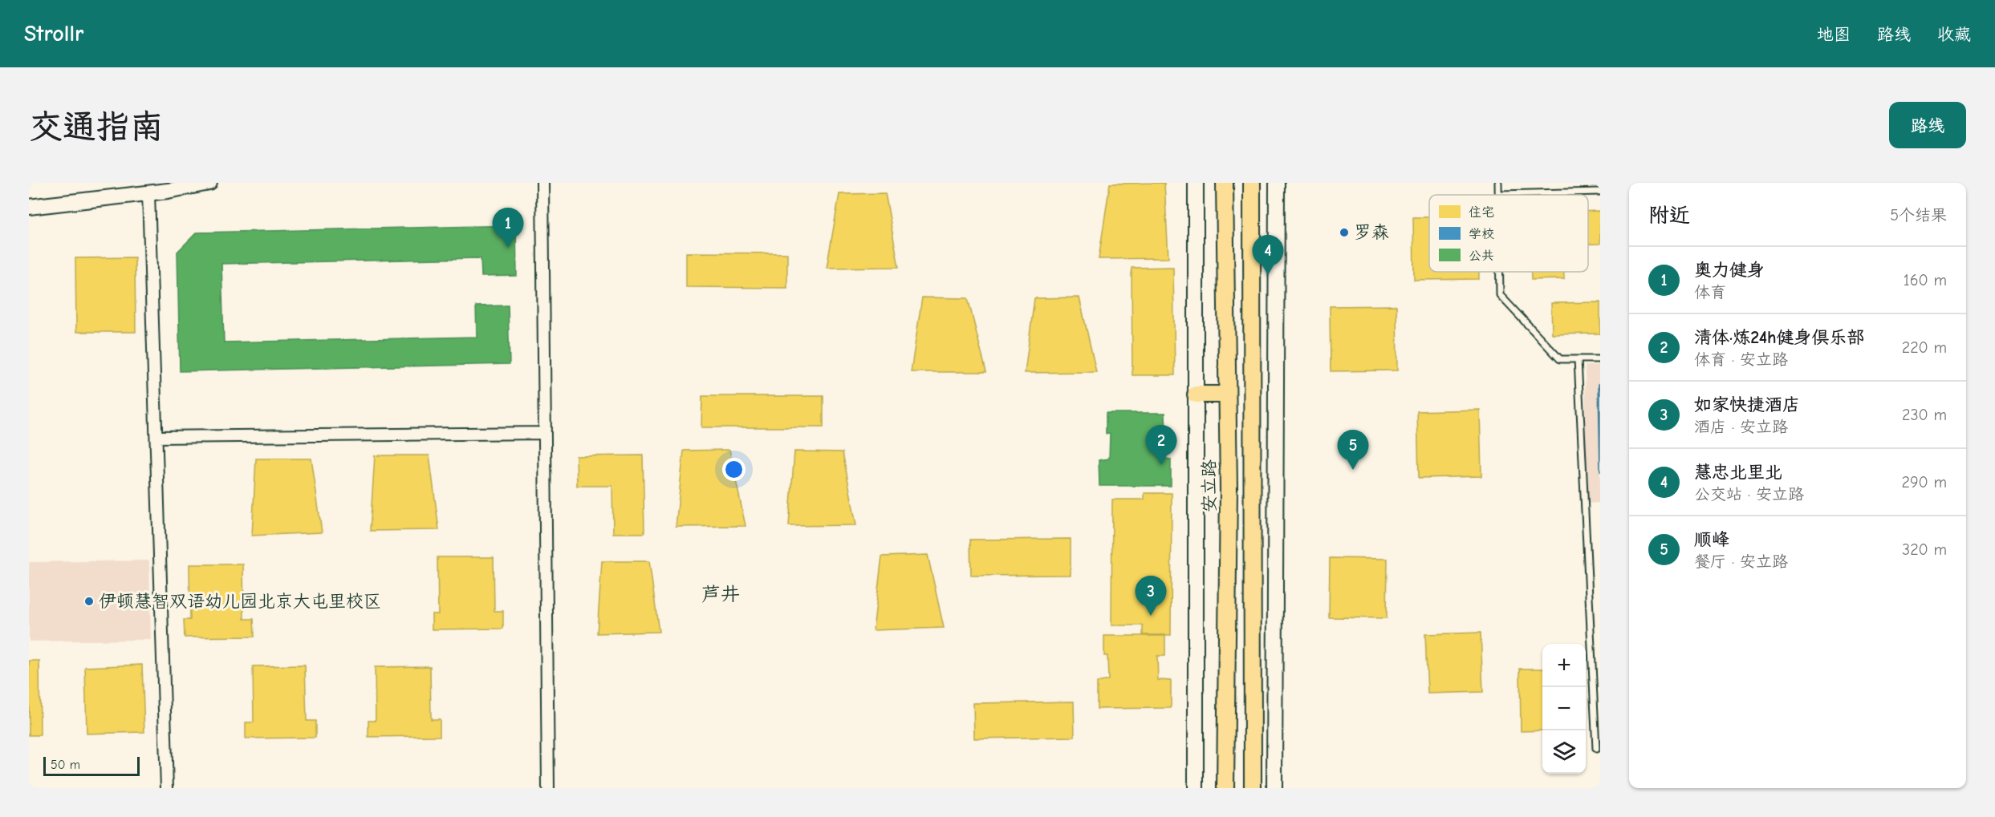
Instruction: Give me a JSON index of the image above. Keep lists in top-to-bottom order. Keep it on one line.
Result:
{"streets":{"main road":["安立路"]},"districts":["芦井"],"places":["罗森","伊顿慧智双语幼儿园北京大屯里校区"],"legend":["住宅","学校","公共"],"scale_bar":"50 m","page":{"header":"Strollr","nav":["地图","路线","收藏"],"buttons":"路线","title":"交通指南","heading":["附近","5个结果"],"pins":["1","4","2","5","3"],"list":[{"mark":"1","name":"奥力健身","note":"体育","value":"160 m"},{"mark":"2","name":"清体·炼24h健身俱乐部","note":"体育 · 安立路","value":"220 m"},{"mark":"3","name":"如家快捷酒店","note":"酒店 · 安立路","value":"230 m"},{"mark":"4","name":"慧忠北里北","note":"公交站 · 安立路","value":"290 m"},{"mark":"5","name":"顺峰","note":"餐厅 · 安立路","value":"320 m"}],"map_buttons":["+","−"],"scale":"50 m"}}
